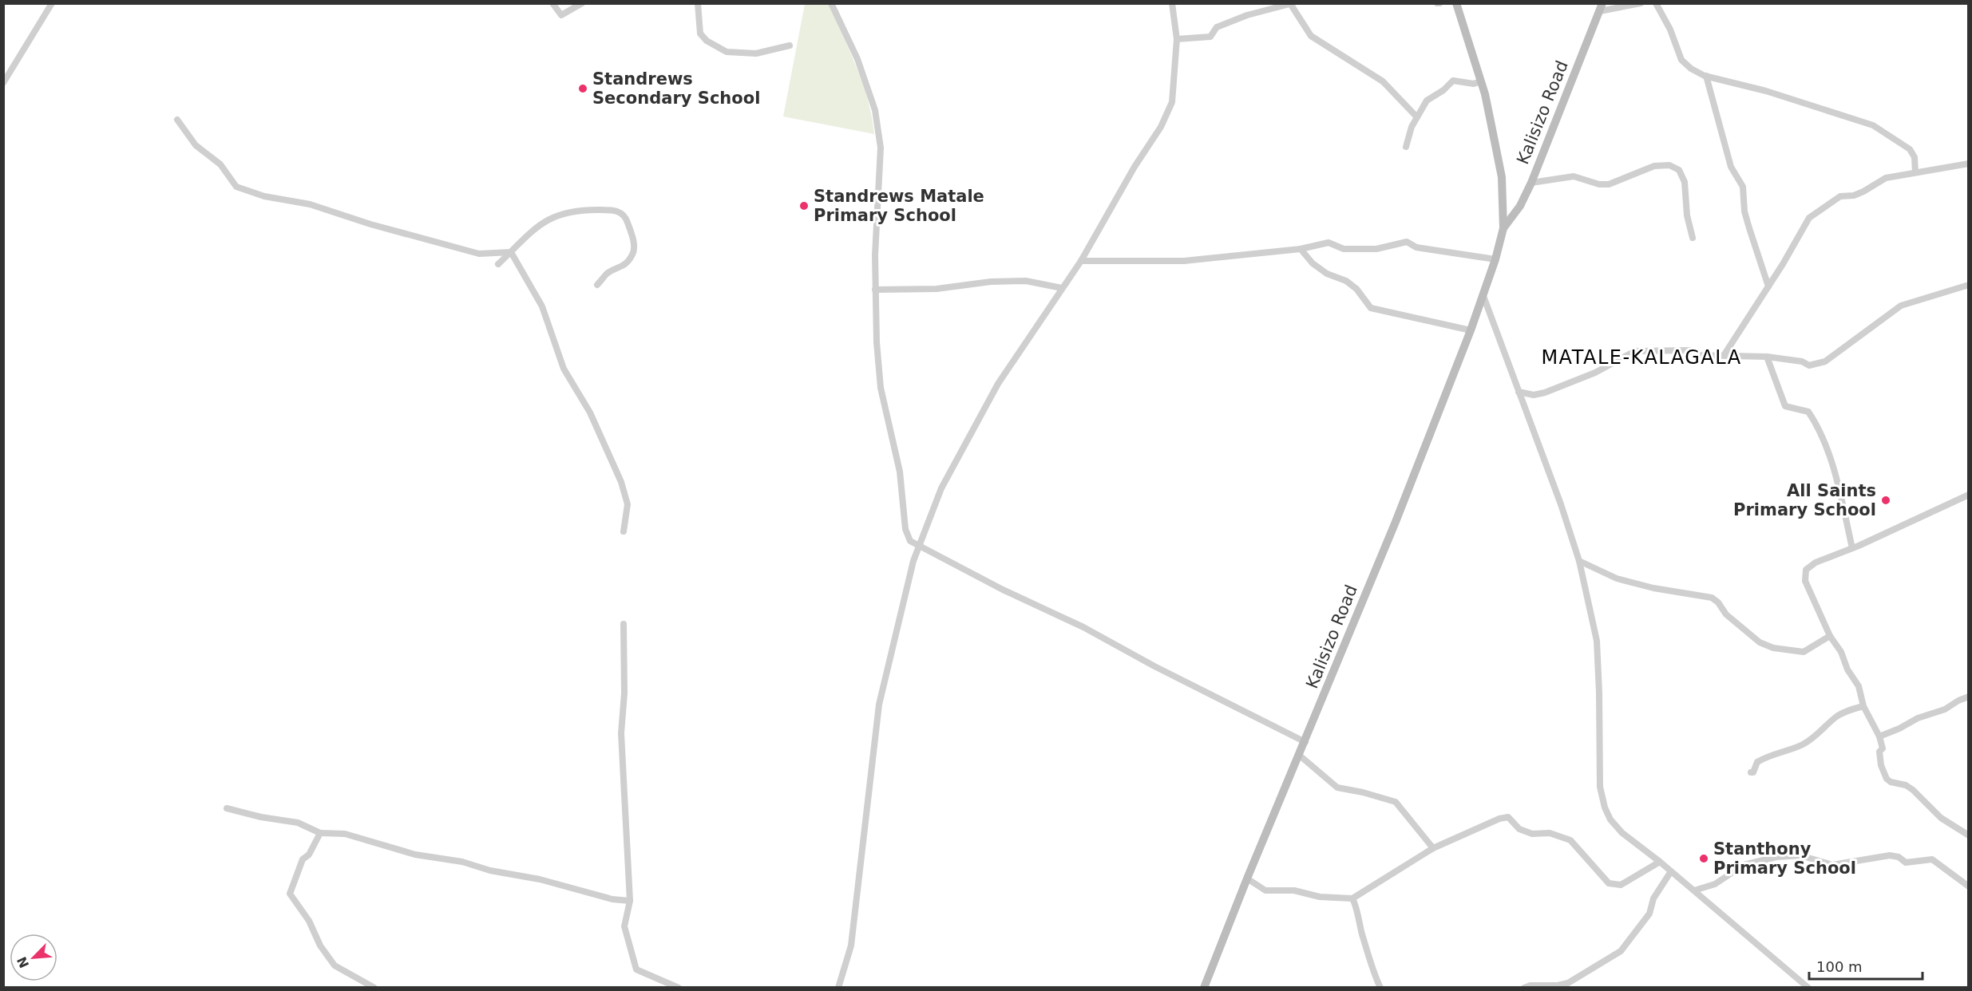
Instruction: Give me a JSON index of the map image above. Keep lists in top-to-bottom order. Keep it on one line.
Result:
{"streets":{"street":["Kalisizo Road"]},"districts":["MATALE-KALAGALA"],"places":["Standrews Secondary School","Standrews Matale Primary School","All Saints Primary School","Stanthony Primary School"],"scale_bar":"100 m","north":"bottom left"}
